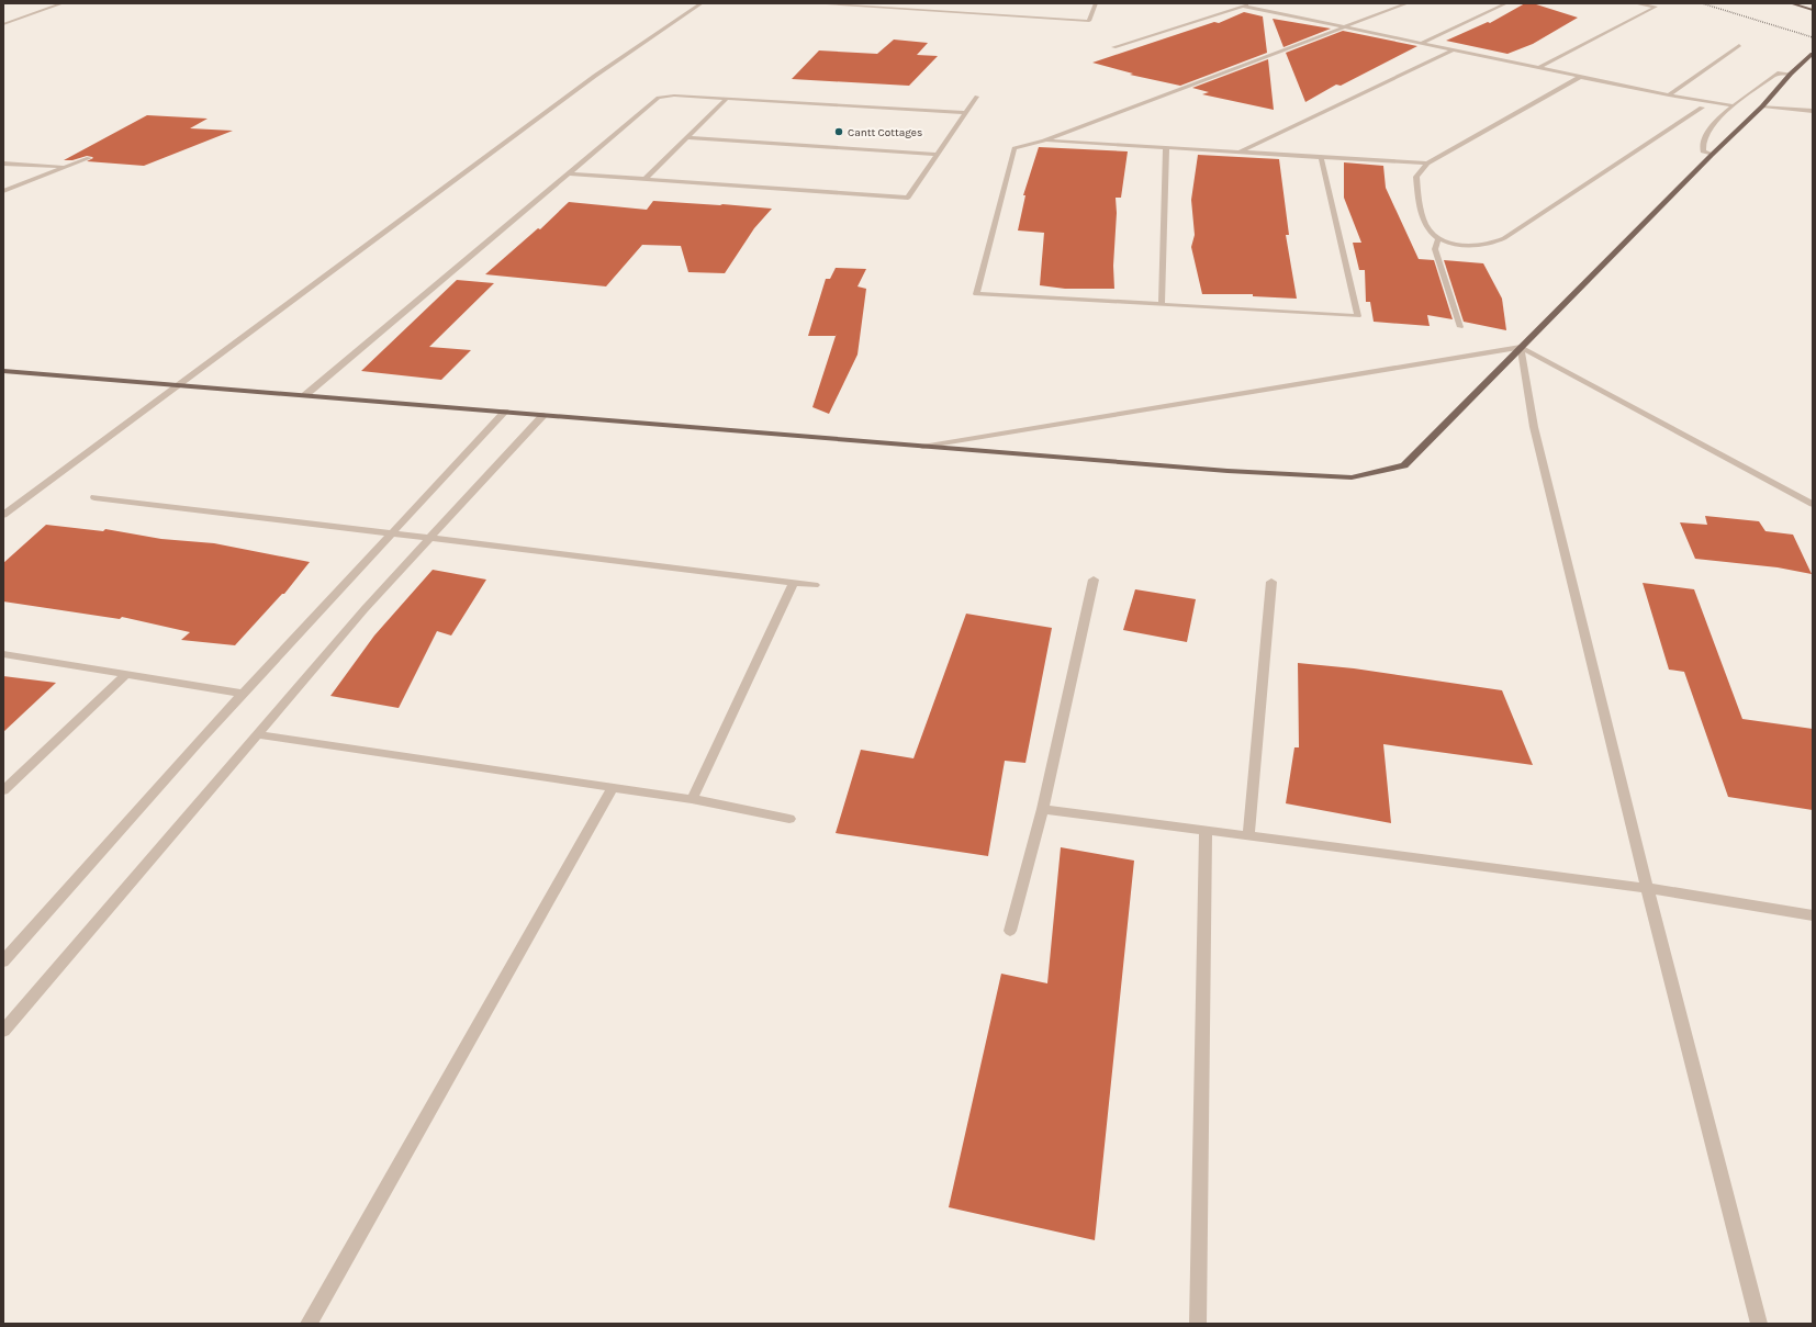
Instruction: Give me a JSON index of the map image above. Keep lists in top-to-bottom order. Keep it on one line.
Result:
{"places":["Cantt Cottages"]}
